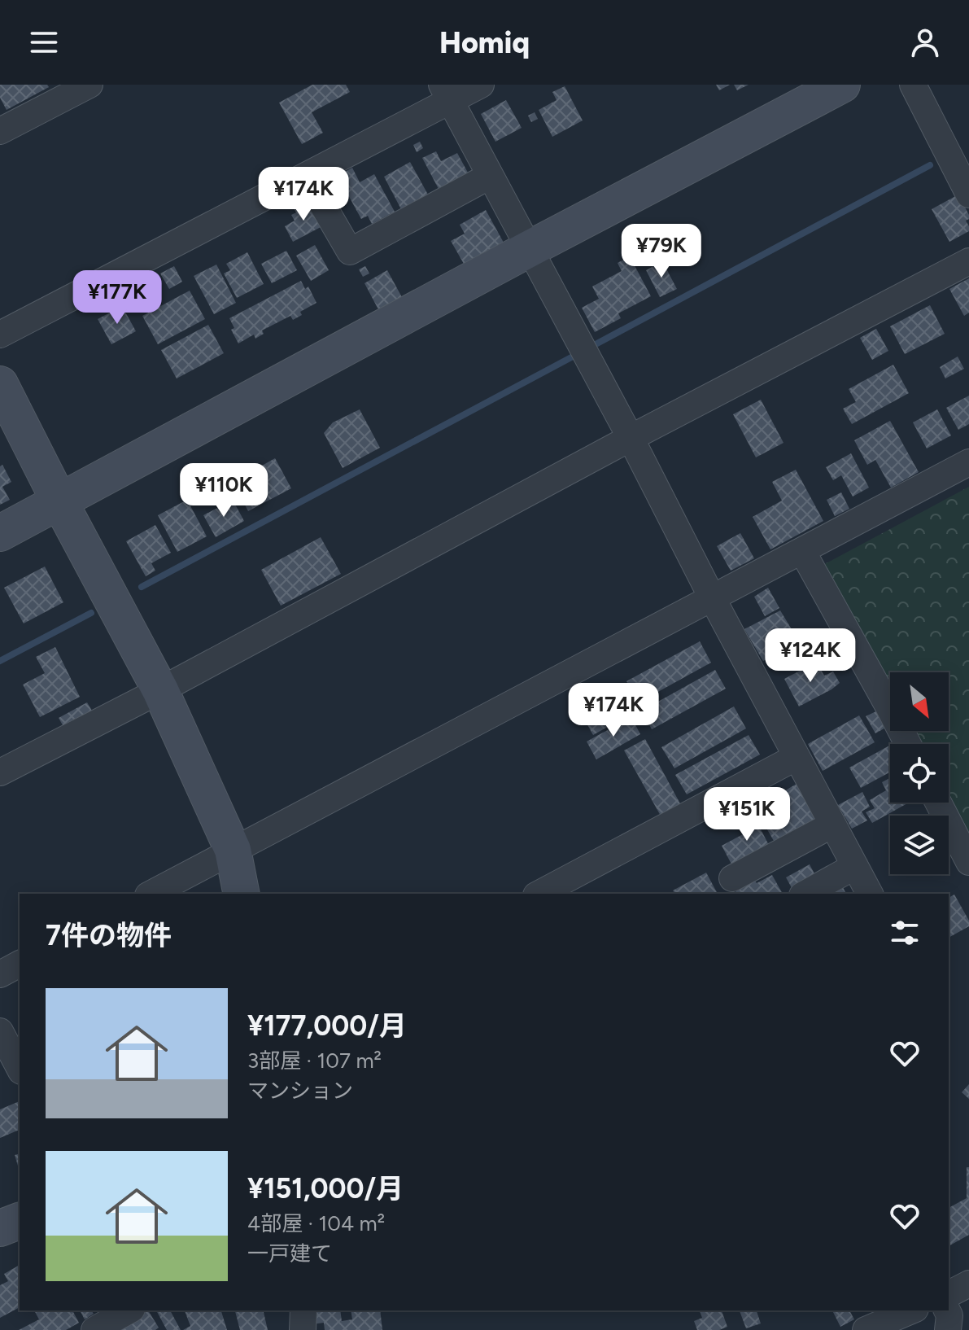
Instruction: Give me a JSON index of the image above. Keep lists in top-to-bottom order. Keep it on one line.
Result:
{"north":"bottom right","page":{"header":"Homiq","price":["¥174K","¥79K","¥177K","¥110K","¥124K","¥174K","¥151K"],"heading":"7件の物件","list":[{"name":"¥177,000/月","note":"3部屋 · 107 m² · マンション"},{"name":"¥151,000/月","note":"4部屋 · 104 m² · 一戸建て"}]}}
